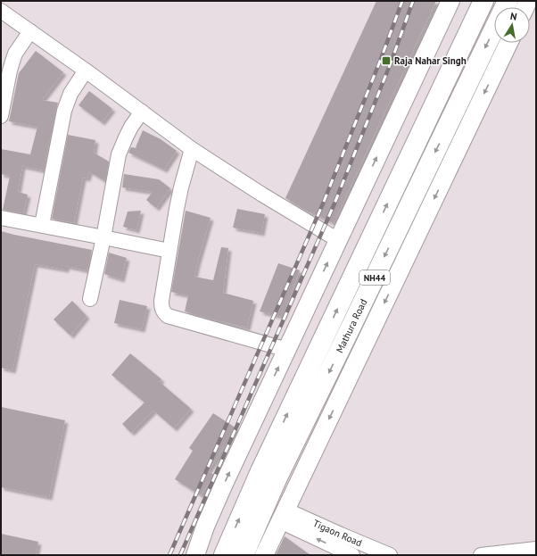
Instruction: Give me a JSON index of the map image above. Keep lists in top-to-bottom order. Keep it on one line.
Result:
{"streets":{"highway":["NH44","Mathura Road"],"street":["Tigaon Road"]},"places":{"transit":["Raja Nahar Singh"]},"north":"top"}
